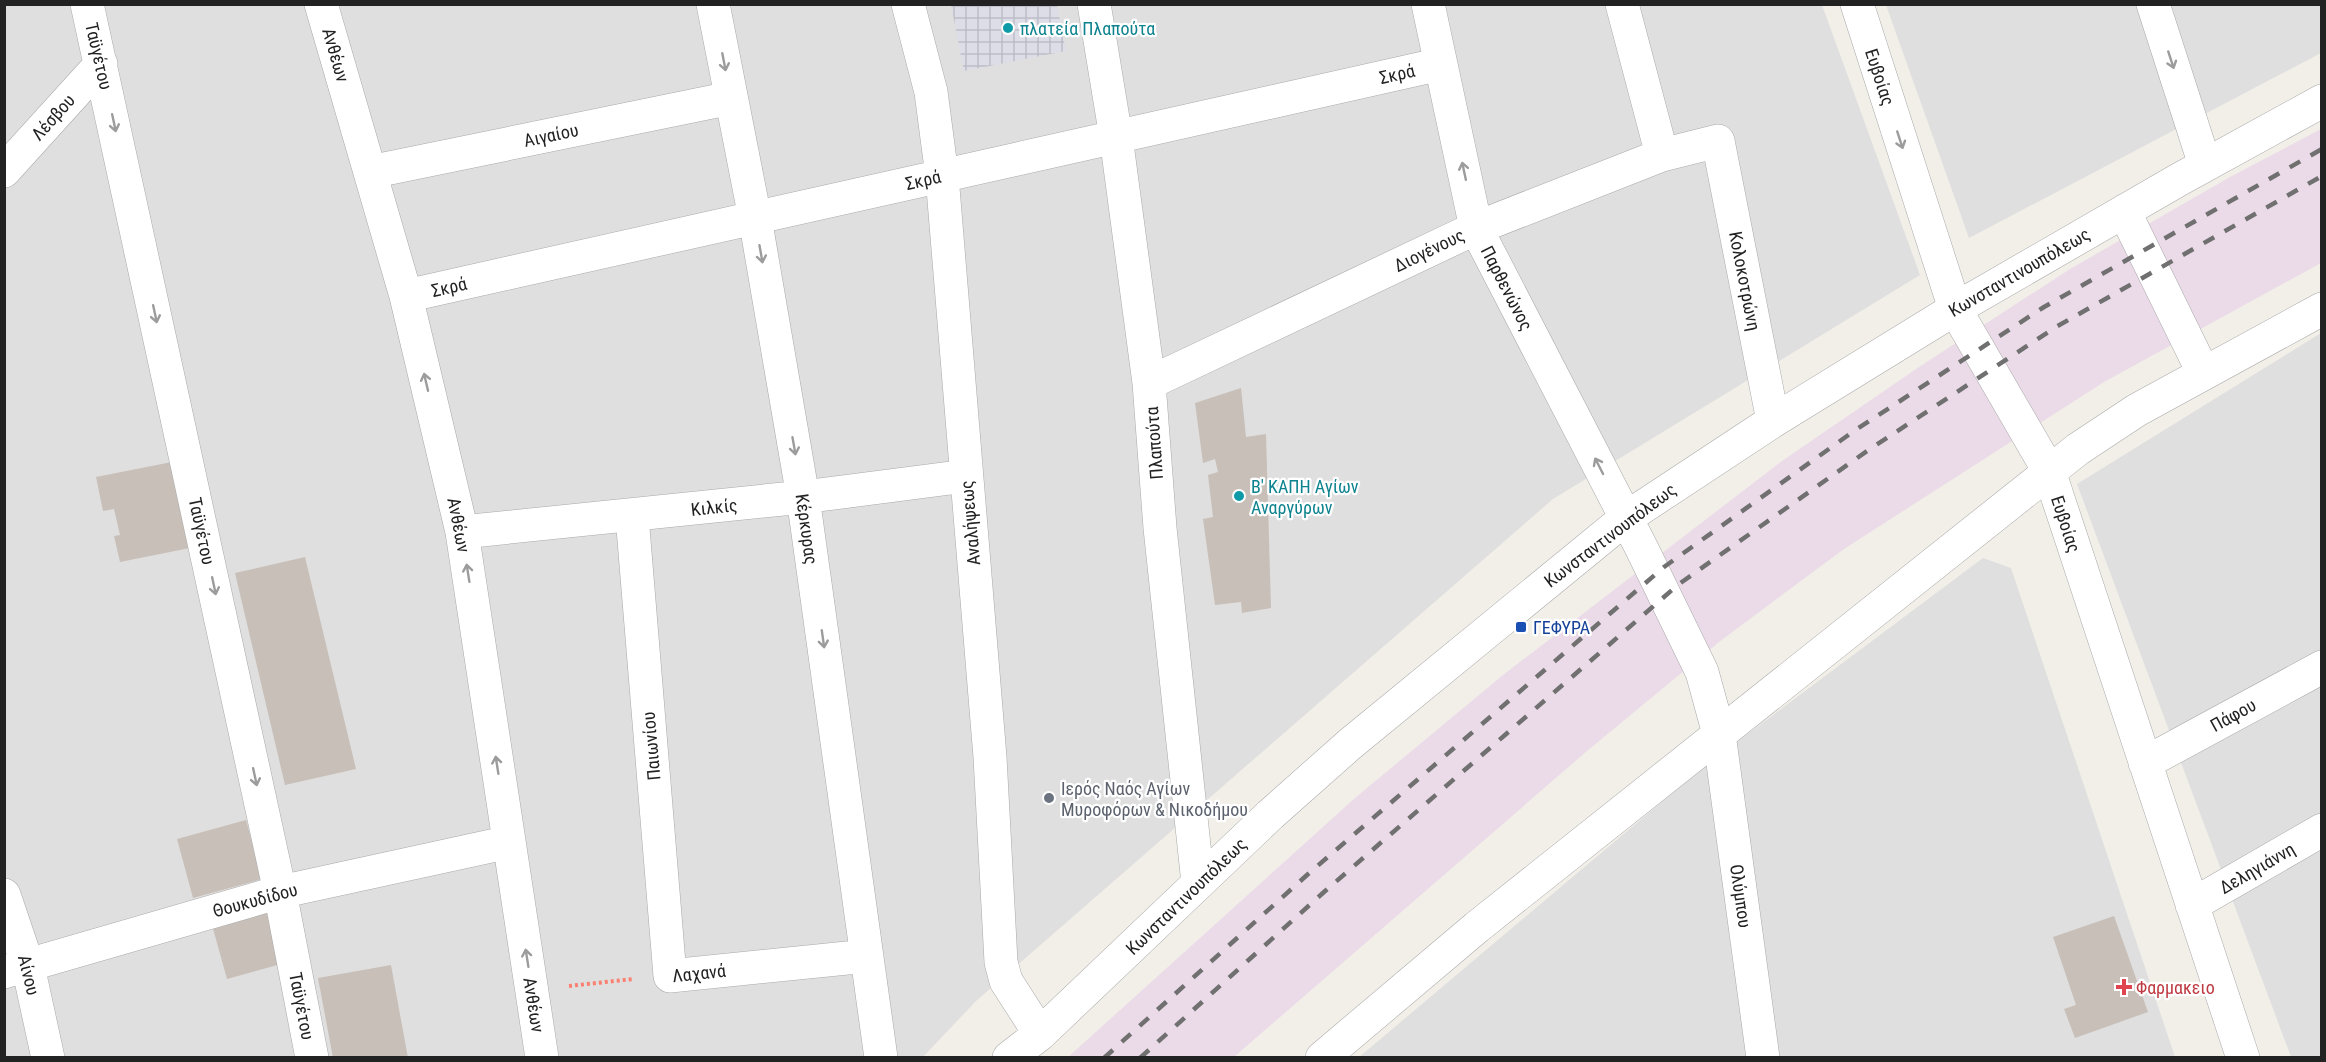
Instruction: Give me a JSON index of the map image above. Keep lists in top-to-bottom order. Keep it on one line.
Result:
{"streets":{"street":["Ανθέων","Ταϋγέτου","Σκρά","Ευβοίας","Λέσβου","Αιγαίου","Διογένους","Κωνσταντινουπόλεως","Κολοκοτρώνη","Παρθενώνος","Πλαπούτα","Κιλκίς","Αναλήψεως","Κέρκυρας","Πάφου","Παιωνίου","Δεληγιάννη","Ολύμπου","Θουκυδίδου","Λαχανά","Αίνου"]},"crossings":[["Ανθέων","Σκρά"],["Ανθέων","Αιγαίου"],["Ανθέων","Κιλκίς"],["Ανθέων","Θουκυδίδου"],["Ανθέων","Λαχανά"],["Ταϋγέτου","Λέσβου"],["Ταϋγέτου","Θουκυδίδου"],["Σκρά","Παρθενώνος"],["Σκρά","Πλαπούτα"],["Σκρά","Αναλήψεως"],["Σκρά","Κέρκυρας"],["Ευβοίας","Κωνσταντινουπόλεως"],["Ευβοίας","Πάφου"],["Ευβοίας","Δεληγιάννη"],["Αιγαίου","Κέρκυρας"],["Διογένους","Κολοκοτρώνη"],["Διογένους","Παρθενώνος"],["Διογένους","Πλαπούτα"],["Κωνσταντινουπόλεως","Κολοκοτρώνη"],["Κωνσταντινουπόλεως","Παρθενώνος"],["Κωνσταντινουπόλεως","Πλαπούτα"],["Κωνσταντινουπόλεως","Αναλήψεως"],["Παρθενώνος","Ολύμπου"],["Κιλκίς","Αναλήψεως"],["Κιλκίς","Κέρκυρας"],["Κιλκίς","Παιωνίου"],["Κέρκυρας","Λαχανά"],["Παιωνίου","Λαχανά"],["Θουκυδίδου","Αίνου"]],"one_way":["Ανθέων","Ταϋγέτου","Παρθενώνος","Κέρκυρας"],"places":{"other":["πλατεία Πλαπούτα","Β' ΚΑΠΗ Αγίων Αναργύρων","Ιερός Ναός Αγίων Μυροφόρων & Νικοδήμου"],"transit":["ΓΕΦΥΡΑ"],"health":["Φαρμακειο"]}}
